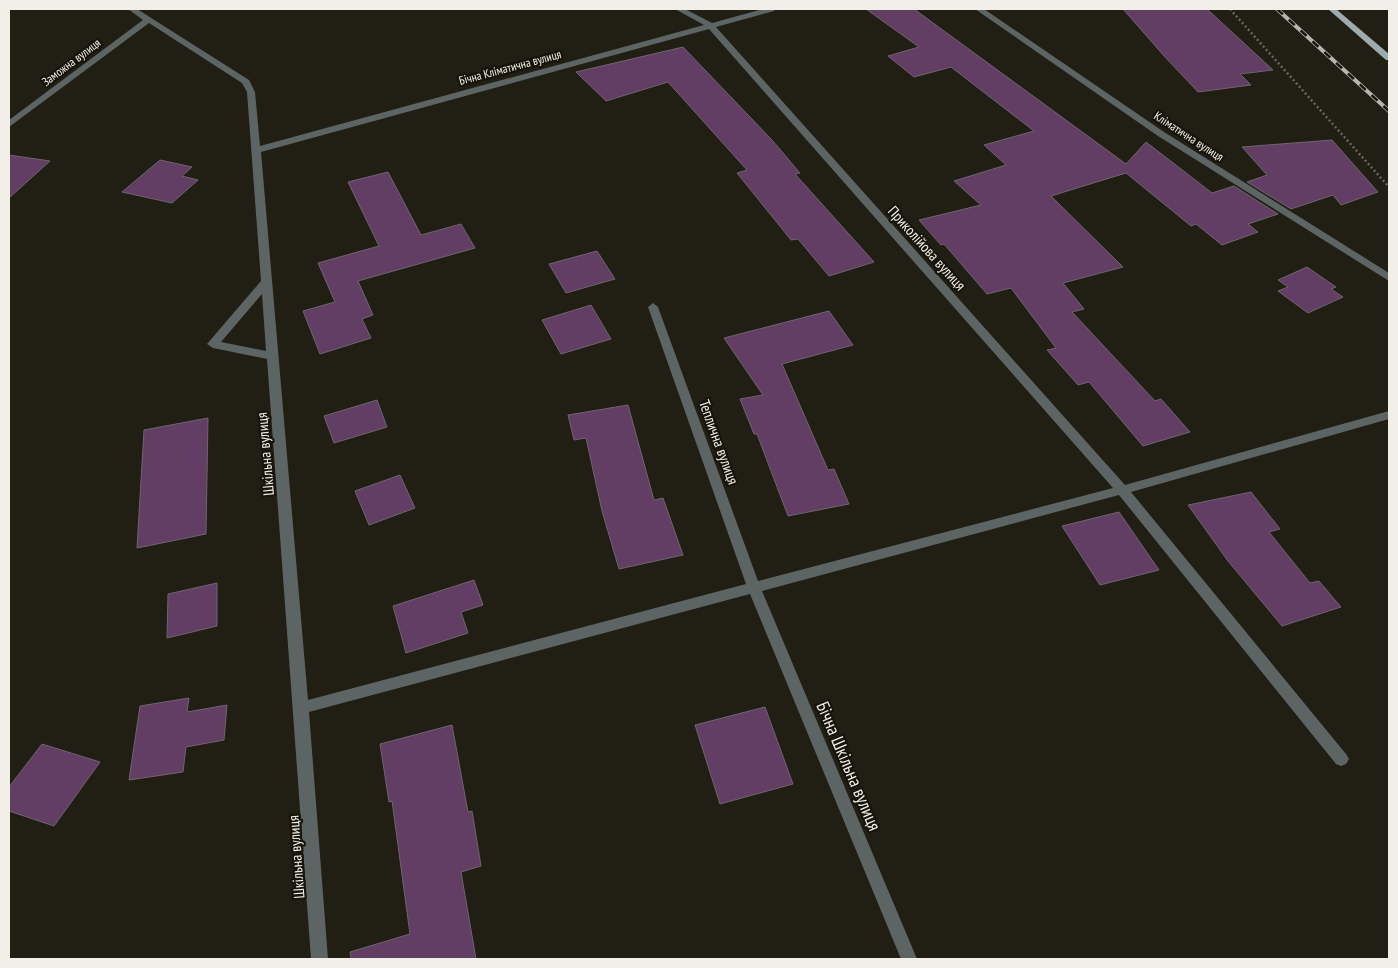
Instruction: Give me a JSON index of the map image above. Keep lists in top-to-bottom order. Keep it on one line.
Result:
{"streets":{"street":["Заможна вулиця","Бічна Кліматична вулиця","Кліматична вулиця","Приколійова вулиця","Теплична вулиця","Шкільна вулиця","Бічна Шкільна вулиця"]},"crossings":[["Заможна вулиця","Шкільна вулиця"],["Бічна Кліматична вулиця","Приколійова вулиця"],["Бічна Кліматична вулиця","Шкільна вулиця"],["Теплична вулиця","Бічна Шкільна вулиця"]]}
